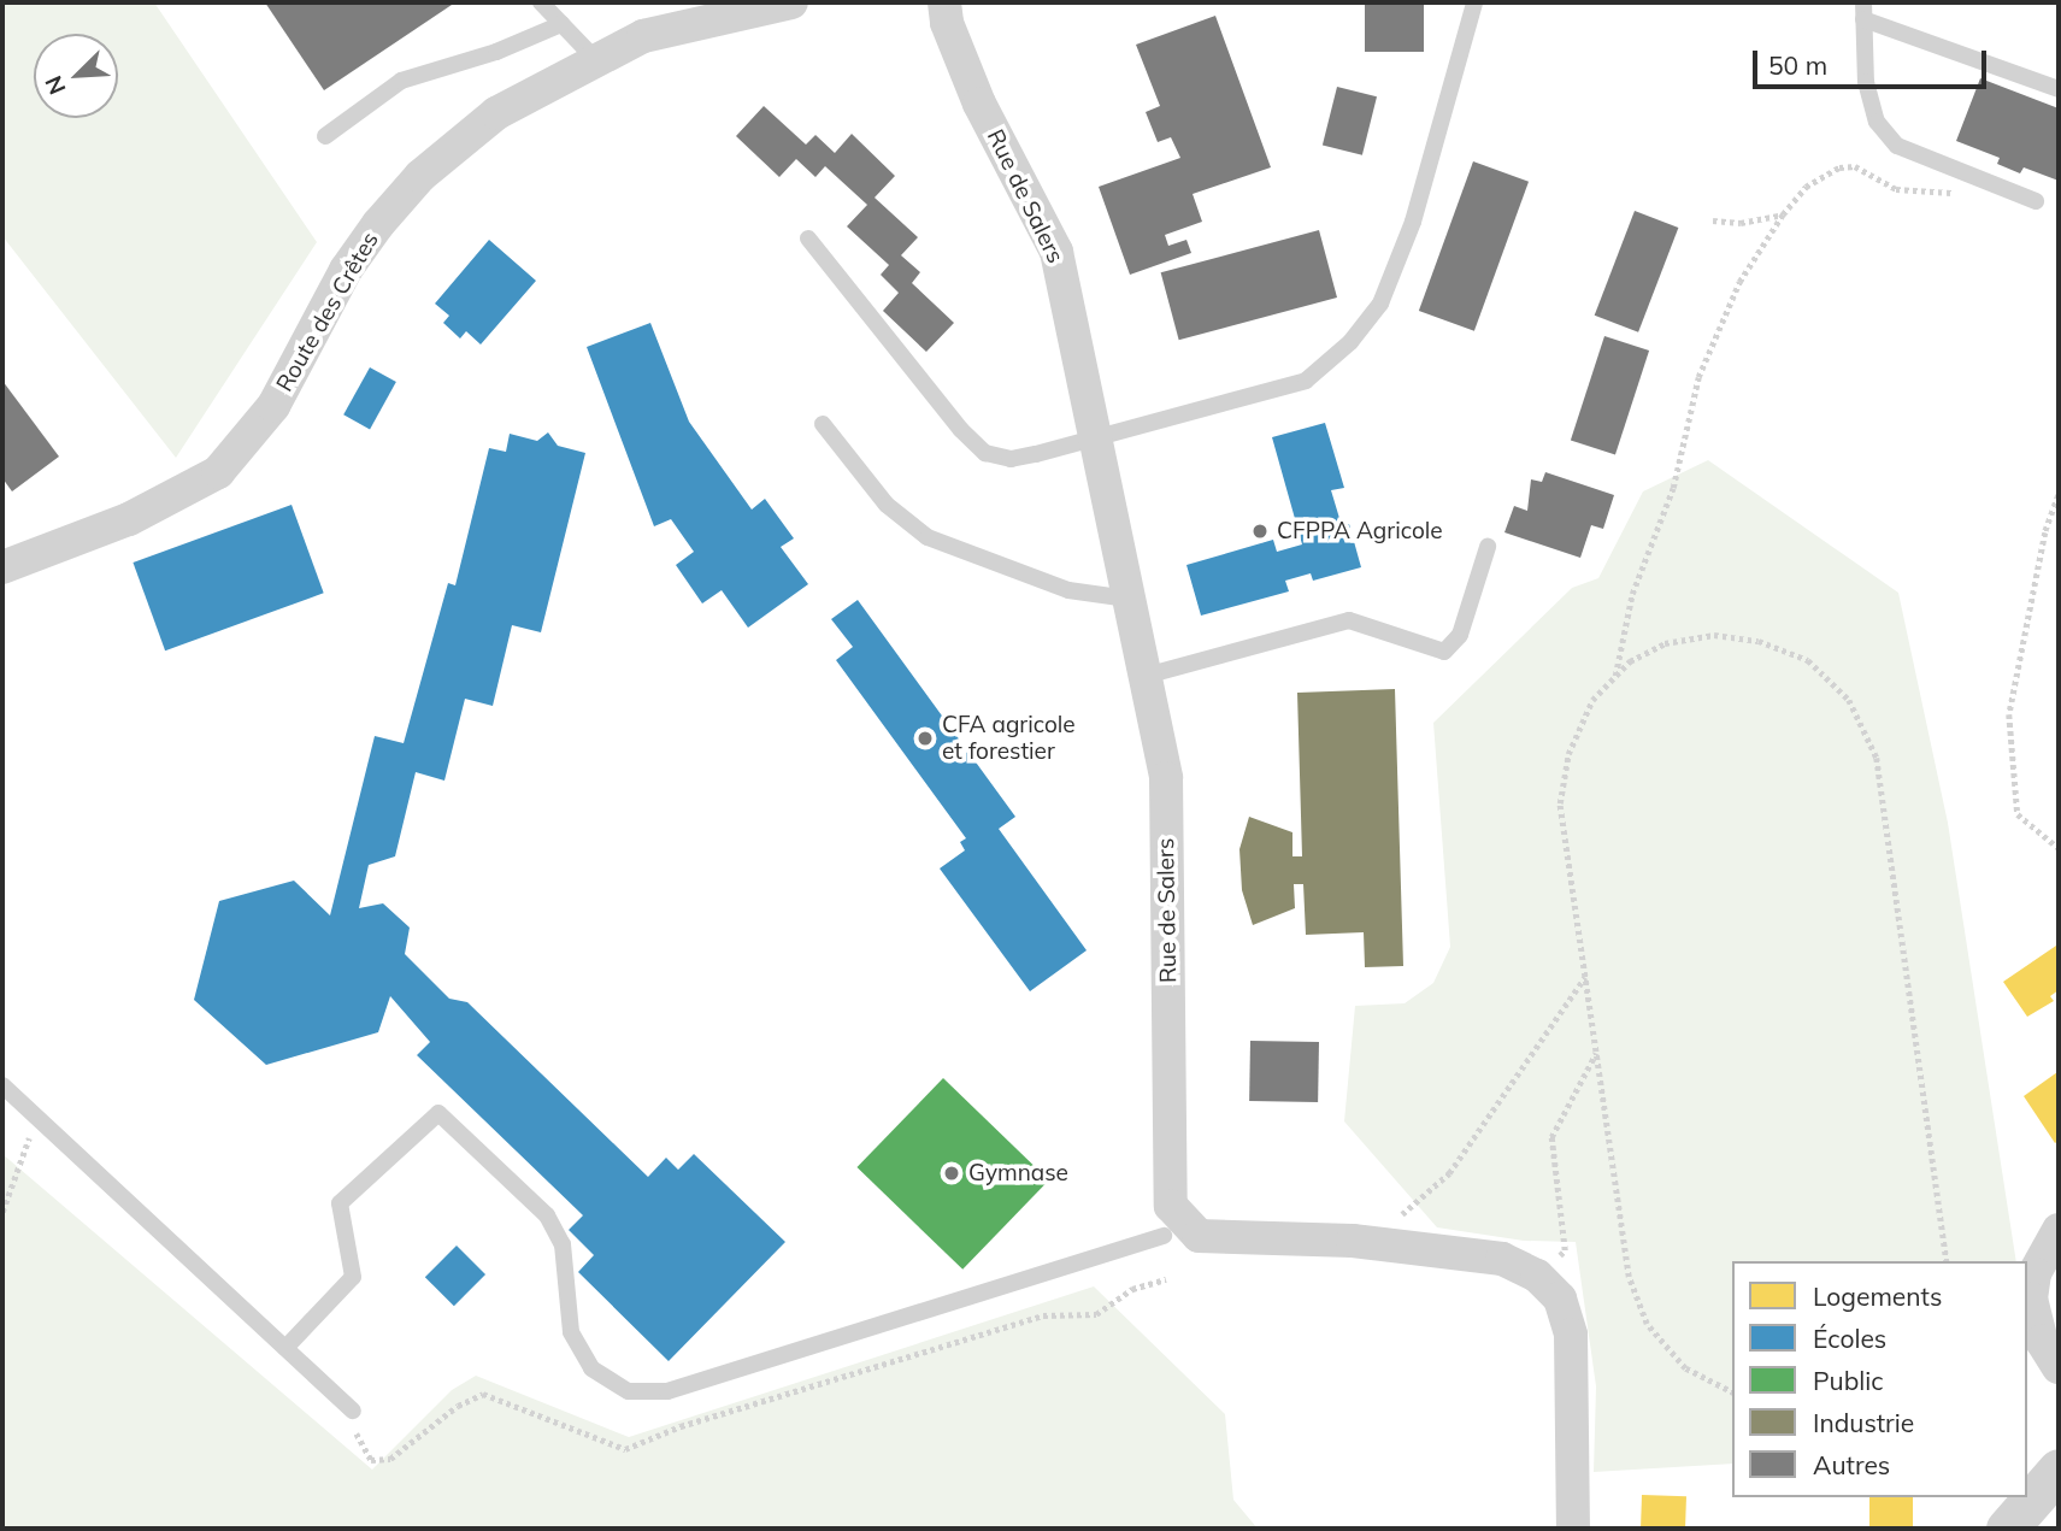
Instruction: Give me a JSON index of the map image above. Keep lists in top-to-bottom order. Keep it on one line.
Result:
{"streets":{"street":["Rue de Salers","Route des Crêtes"]},"places":["CFPPA Agricole","CFA agricole et forestier","Gymnase"],"legend":["Logements","Écoles","Public","Industrie","Autres"],"scale_bar":"50 m","north":"bottom left"}
